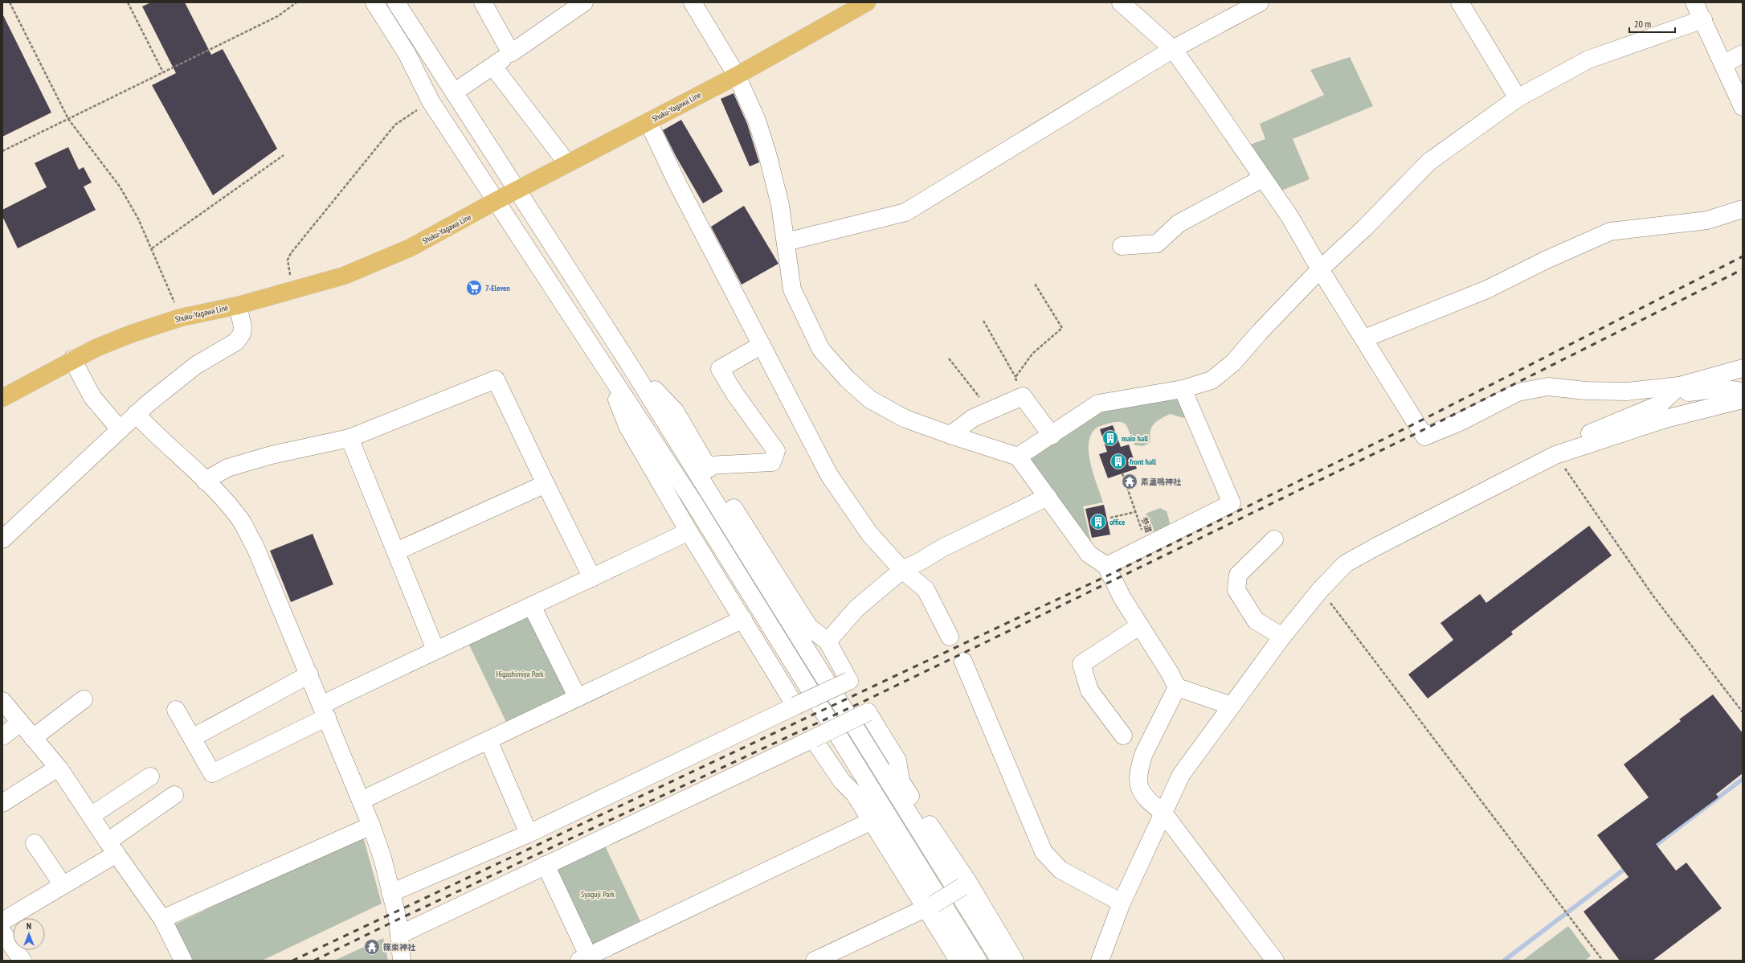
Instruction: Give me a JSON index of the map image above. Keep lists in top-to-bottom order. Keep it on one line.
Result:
{"streets":{"main road":["Shuku-Yagawa Line"],"path":["参道"]},"parks":["Higashimiya Park","Syaguji Park"],"places":{"supermarket":["7-Eleven"],"building":["main hall","front hall","office"],"temple":["素盞鳴神社","篠束神社"]},"scale_bar":"20 m","north":"top"}
